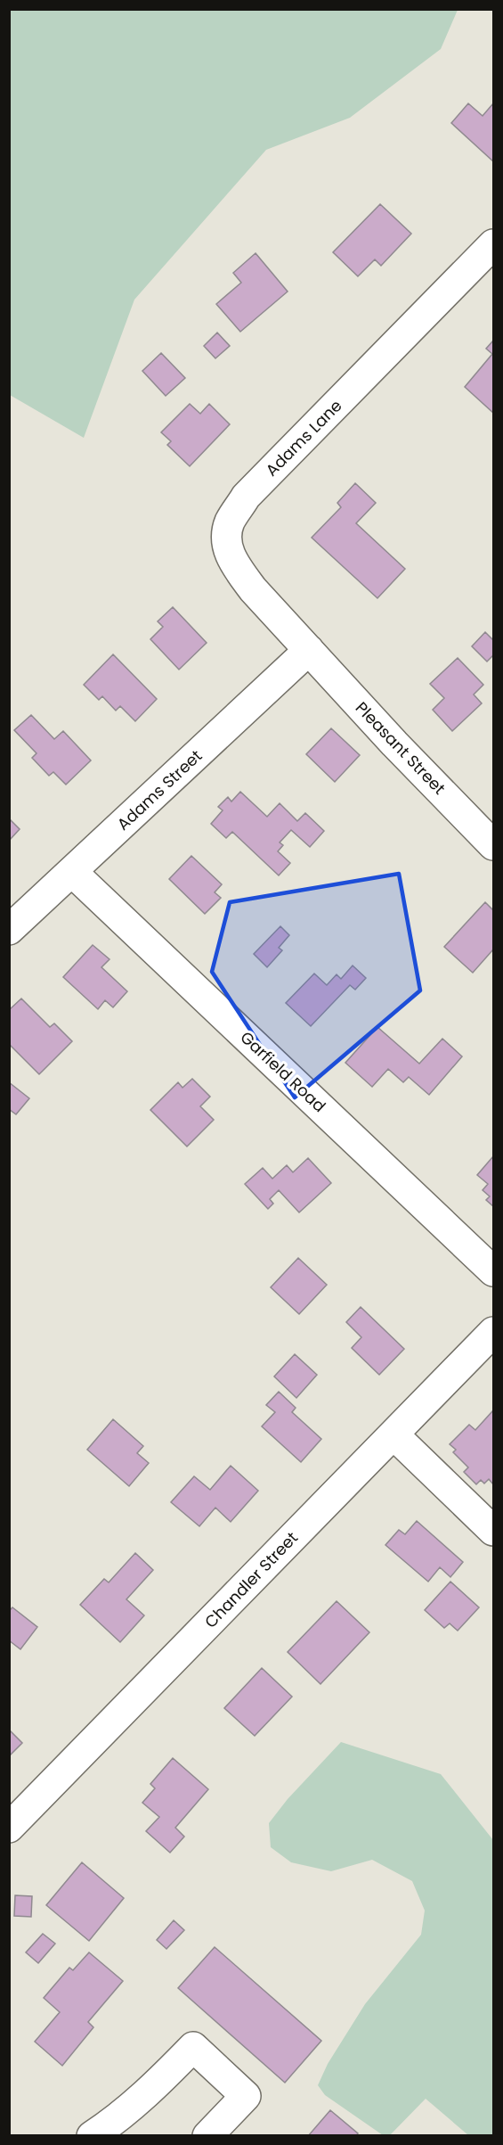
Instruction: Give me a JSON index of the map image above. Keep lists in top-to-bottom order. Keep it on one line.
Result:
{"streets":{"street":["Adams Lane","Pleasant Street","Adams Street","Garfield Road","Chandler Street"]},"crossings":[["Adams Lane","Pleasant Street"],["Adams Lane","Adams Street"],["Pleasant Street","Adams Street"],["Adams Street","Garfield Road"]]}
